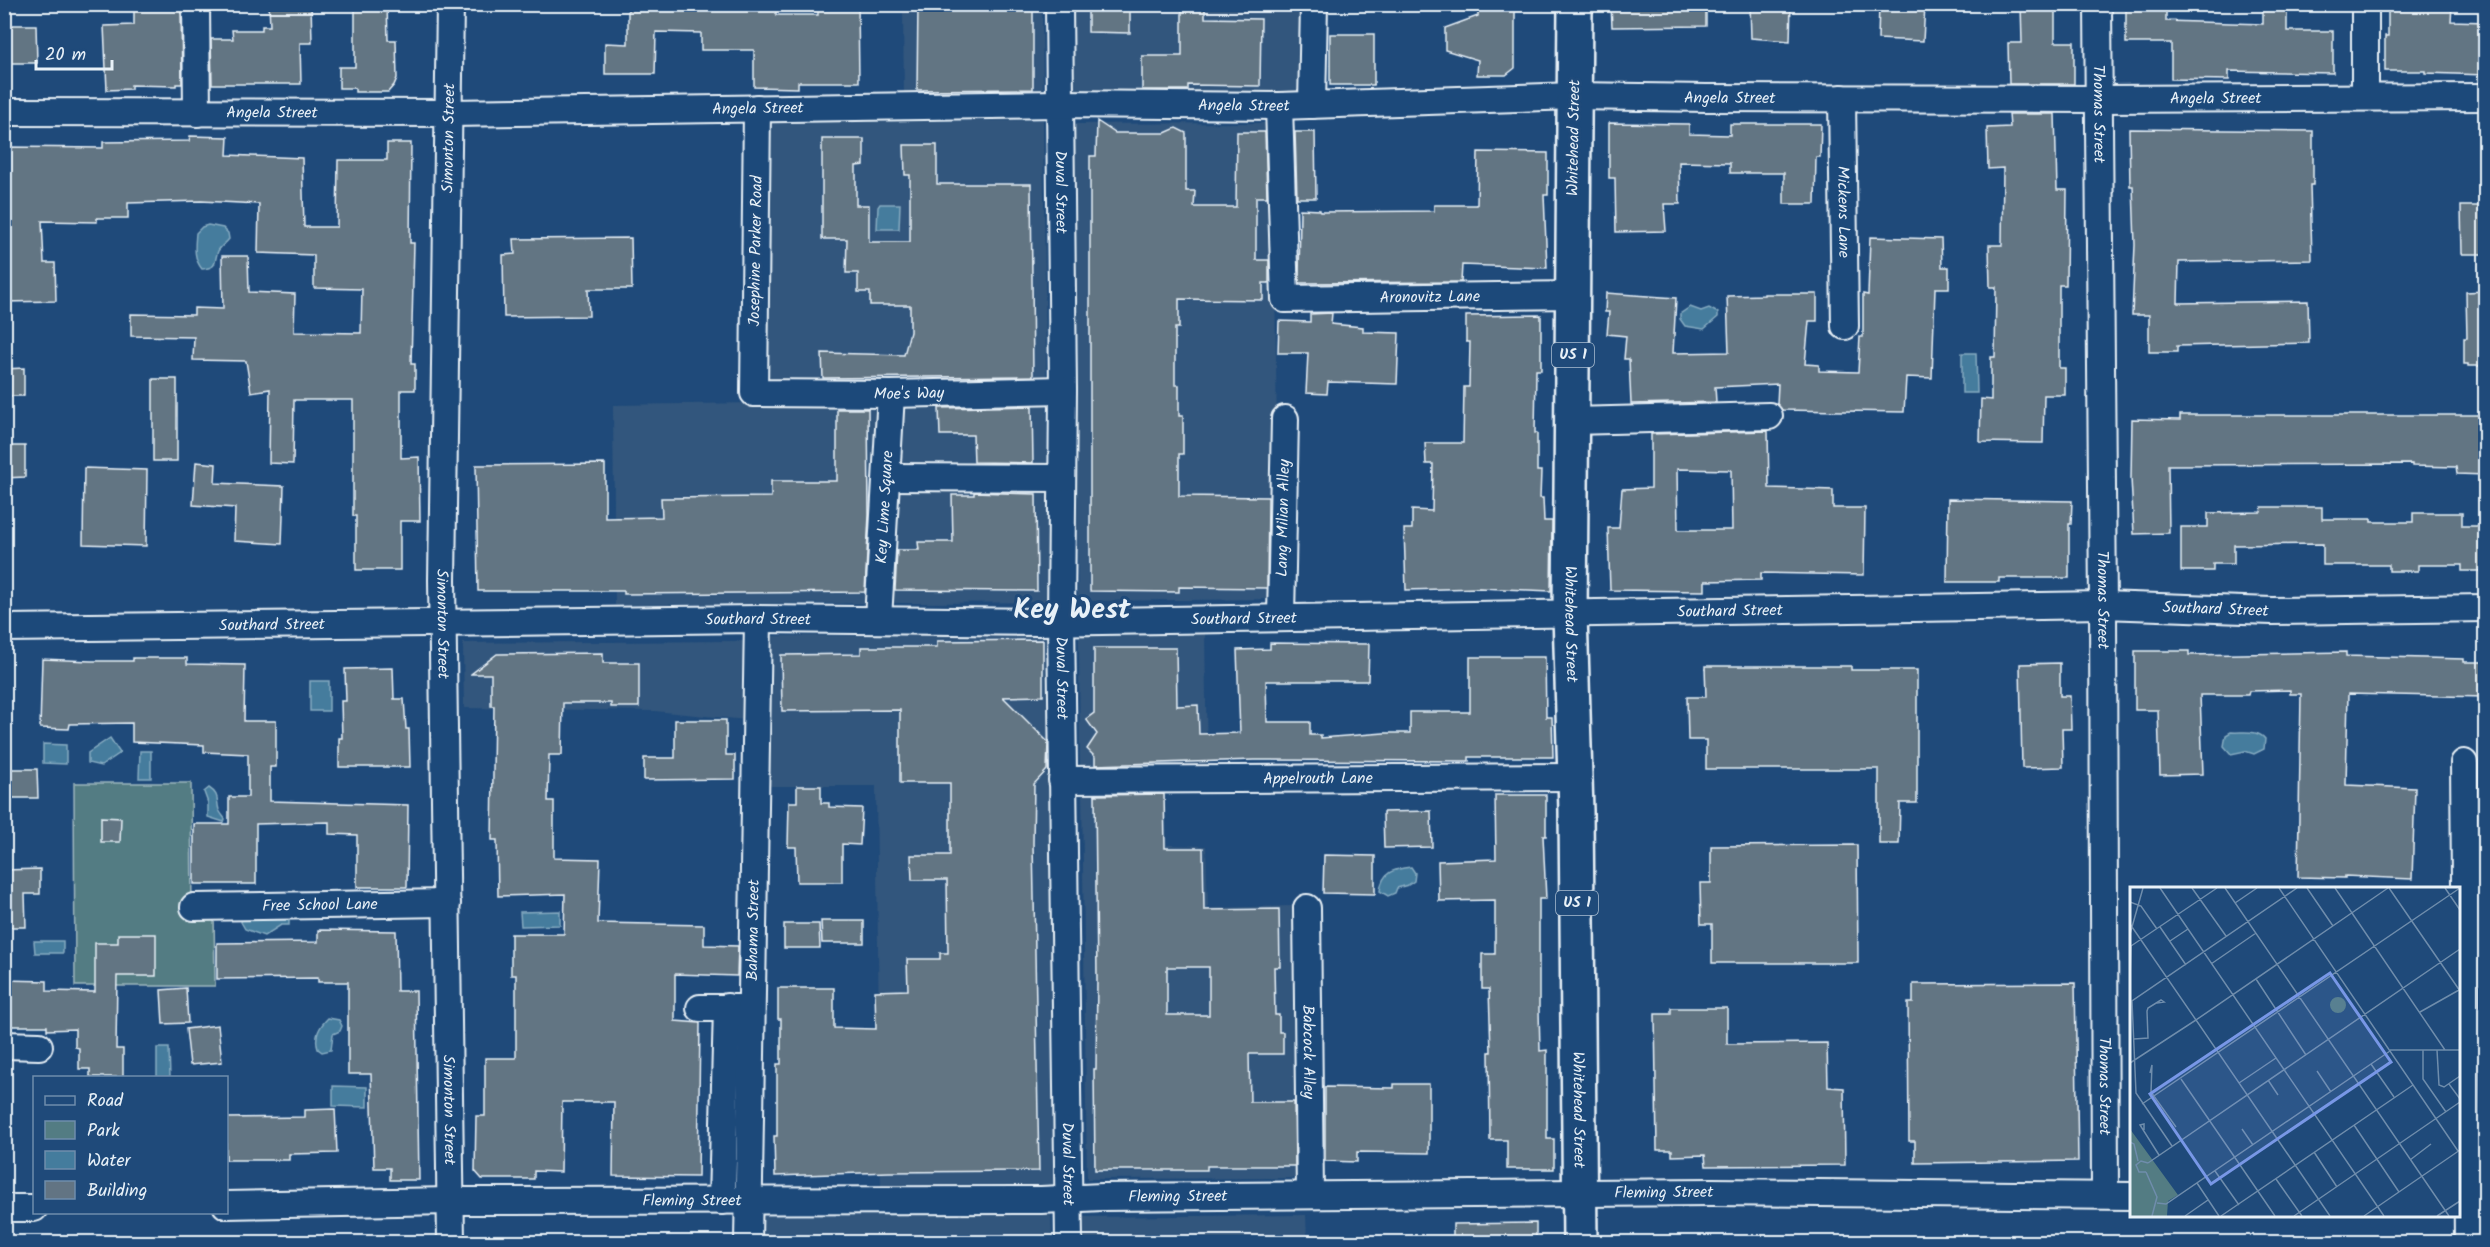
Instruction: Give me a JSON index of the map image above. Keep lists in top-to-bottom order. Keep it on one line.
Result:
{"streets":{"main road":["Whitehead Street","US 1"],"street":["Angela Street","Thomas Street","Simonton Street","Duval Street","Mickens Lane","Josephine Parker Road","Aronovitz Lane","Moe's Way","Key Lime Square","Lang Milian Alley","Southard Street","Appelrouth Lane","Free School Lane","Bahama Street","Babcock Alley","Fleming Street"]},"crossings":[["Angela Street","Thomas Street"],["Angela Street","Simonton Street"],["Angela Street","Whitehead Street"],["Angela Street","Duval Street"],["Angela Street","Mickens Lane"],["Angela Street","Josephine Parker Road"],["Angela Street","Aronovitz Lane"],["Thomas Street","Southard Street"],["Thomas Street","Fleming Street"],["Simonton Street","Southard Street"],["Simonton Street","Free School Lane"],["Simonton Street","Fleming Street"],["Whitehead Street","Aronovitz Lane"],["Whitehead Street","Southard Street"],["Whitehead Street","Appelrouth Lane"],["Whitehead Street","Fleming Street"],["Duval Street","Moe's Way"],["Duval Street","Southard Street"],["Duval Street","Appelrouth Lane"],["Duval Street","Fleming Street"],["Josephine Parker Road","Moe's Way"],["Moe's Way","Key Lime Square"],["Key Lime Square","Southard Street"],["Lang Milian Alley","Southard Street"],["Southard Street","Bahama Street"],["Bahama Street","Fleming Street"],["Babcock Alley","Fleming Street"]],"districts":["Key West"],"legend":["Road","Park","Water","Building"],"scale_bar":"20 m"}
